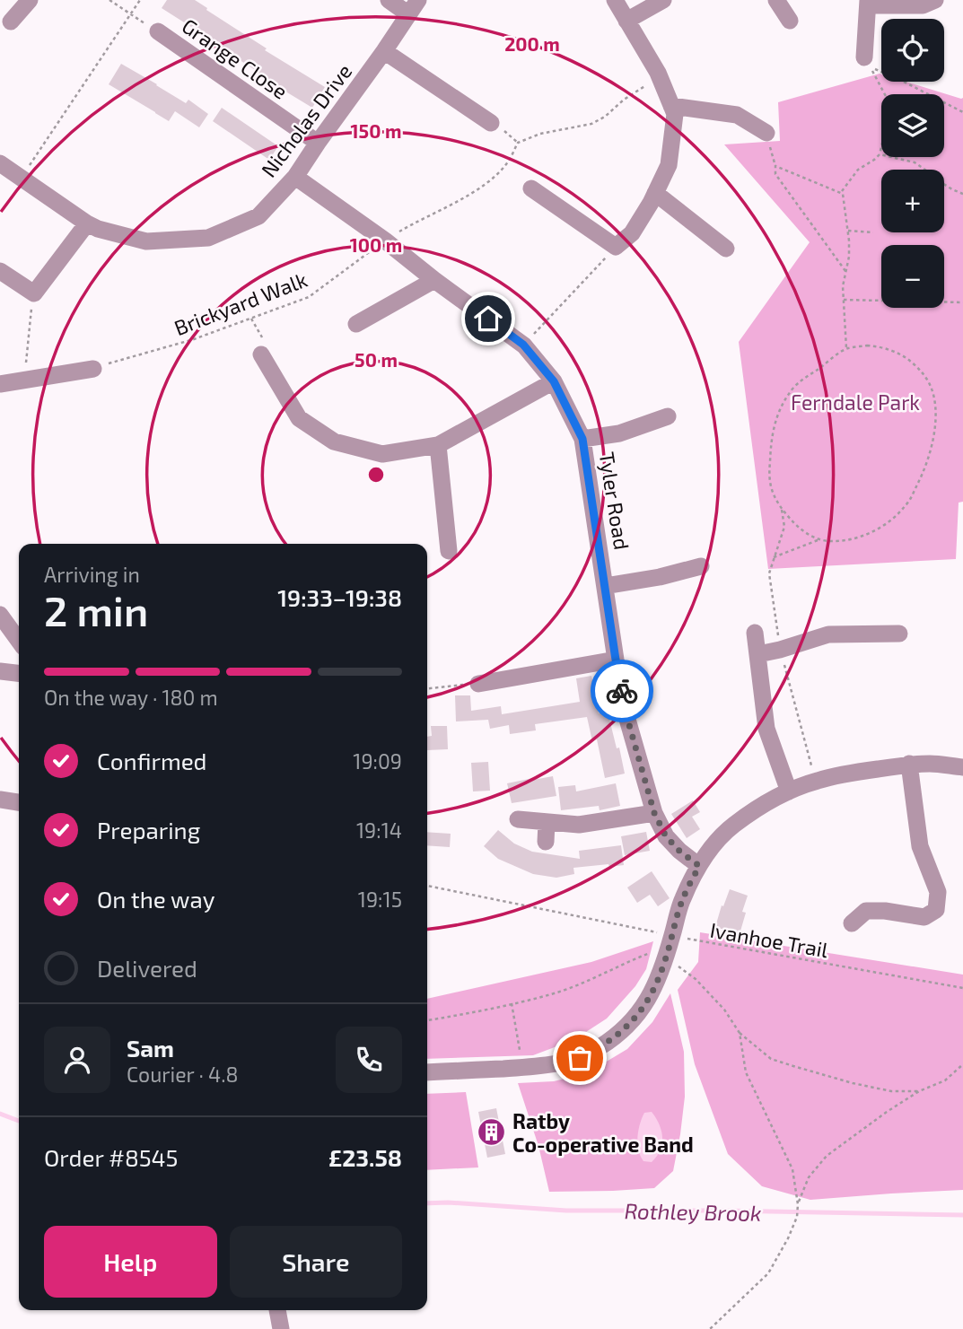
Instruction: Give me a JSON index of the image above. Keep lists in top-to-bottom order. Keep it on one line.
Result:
{"streets":{"street":["Grange Close","Nicholas Drive","Tyler Road"],"path":["Brickyard Walk","Ivanhoe Trail"]},"crossings":[["Grange Close","Nicholas Drive"],["Nicholas Drive","Tyler Road"],["Brickyard Walk","Tyler Road"]],"water":["Rothley Brook"],"parks":["Ferndale Park"],"places":{"building":["Ratby Co-operative Band"]},"page":{"map_buttons":["+","−"],"heading":["2 min","Arriving in","19:33–19:38"],"panel":["Sam","Courier · 4.8","Order #8545","£23.58"],"bar":"On the way · 180 m","list":[["Confirmed","19:09"],["Preparing","19:14"],["On the way","19:15"],"Delivered"],"buttons":["Help","Share"]},"rings":["200 m","150 m","100 m","50 m"]}
